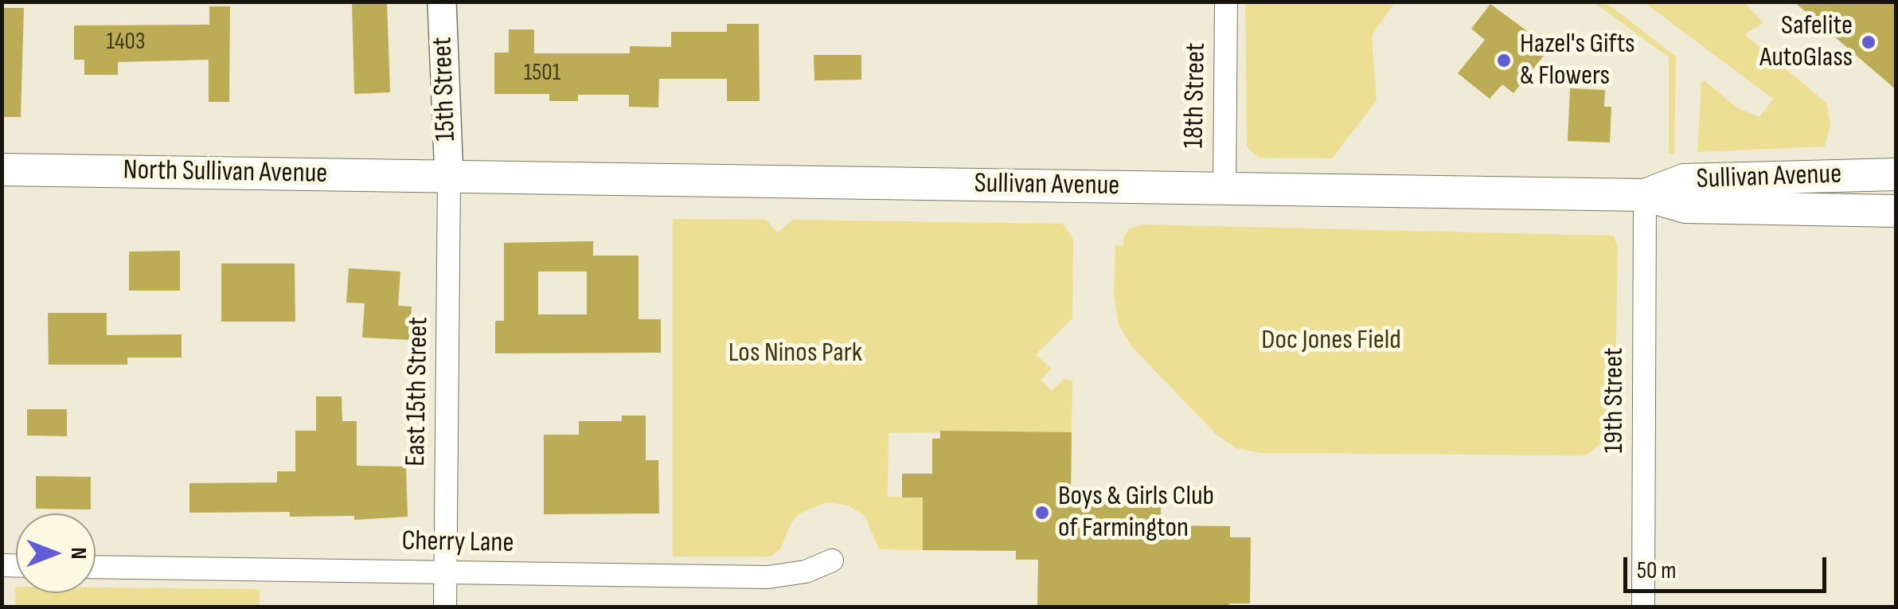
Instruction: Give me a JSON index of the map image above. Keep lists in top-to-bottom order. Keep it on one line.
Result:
{"streets":{"main road":["North Sullivan Avenue","Sullivan Avenue"],"street":["15th Street","18th Street","East 15th Street","19th Street","Cherry Lane"]},"crossings":[["15th Street","North Sullivan Avenue"],["15th Street","Sullivan Avenue"],["15th Street","East 15th Street"],["18th Street","Sullivan Avenue"],["North Sullivan Avenue","Sullivan Avenue"],["North Sullivan Avenue","East 15th Street"],["Sullivan Avenue","East 15th Street"],["Sullivan Avenue","19th Street"],["East 15th Street","Cherry Lane"]],"parks":["Doc Jones Field","Los Ninos Park"],"places":["Safelite AutoGlass","Hazel's Gifts & Flowers","Boys & Girls Club of Farmington"],"house_numbers":["1403","1501"],"scale_bar":"50 m","north":"right"}
